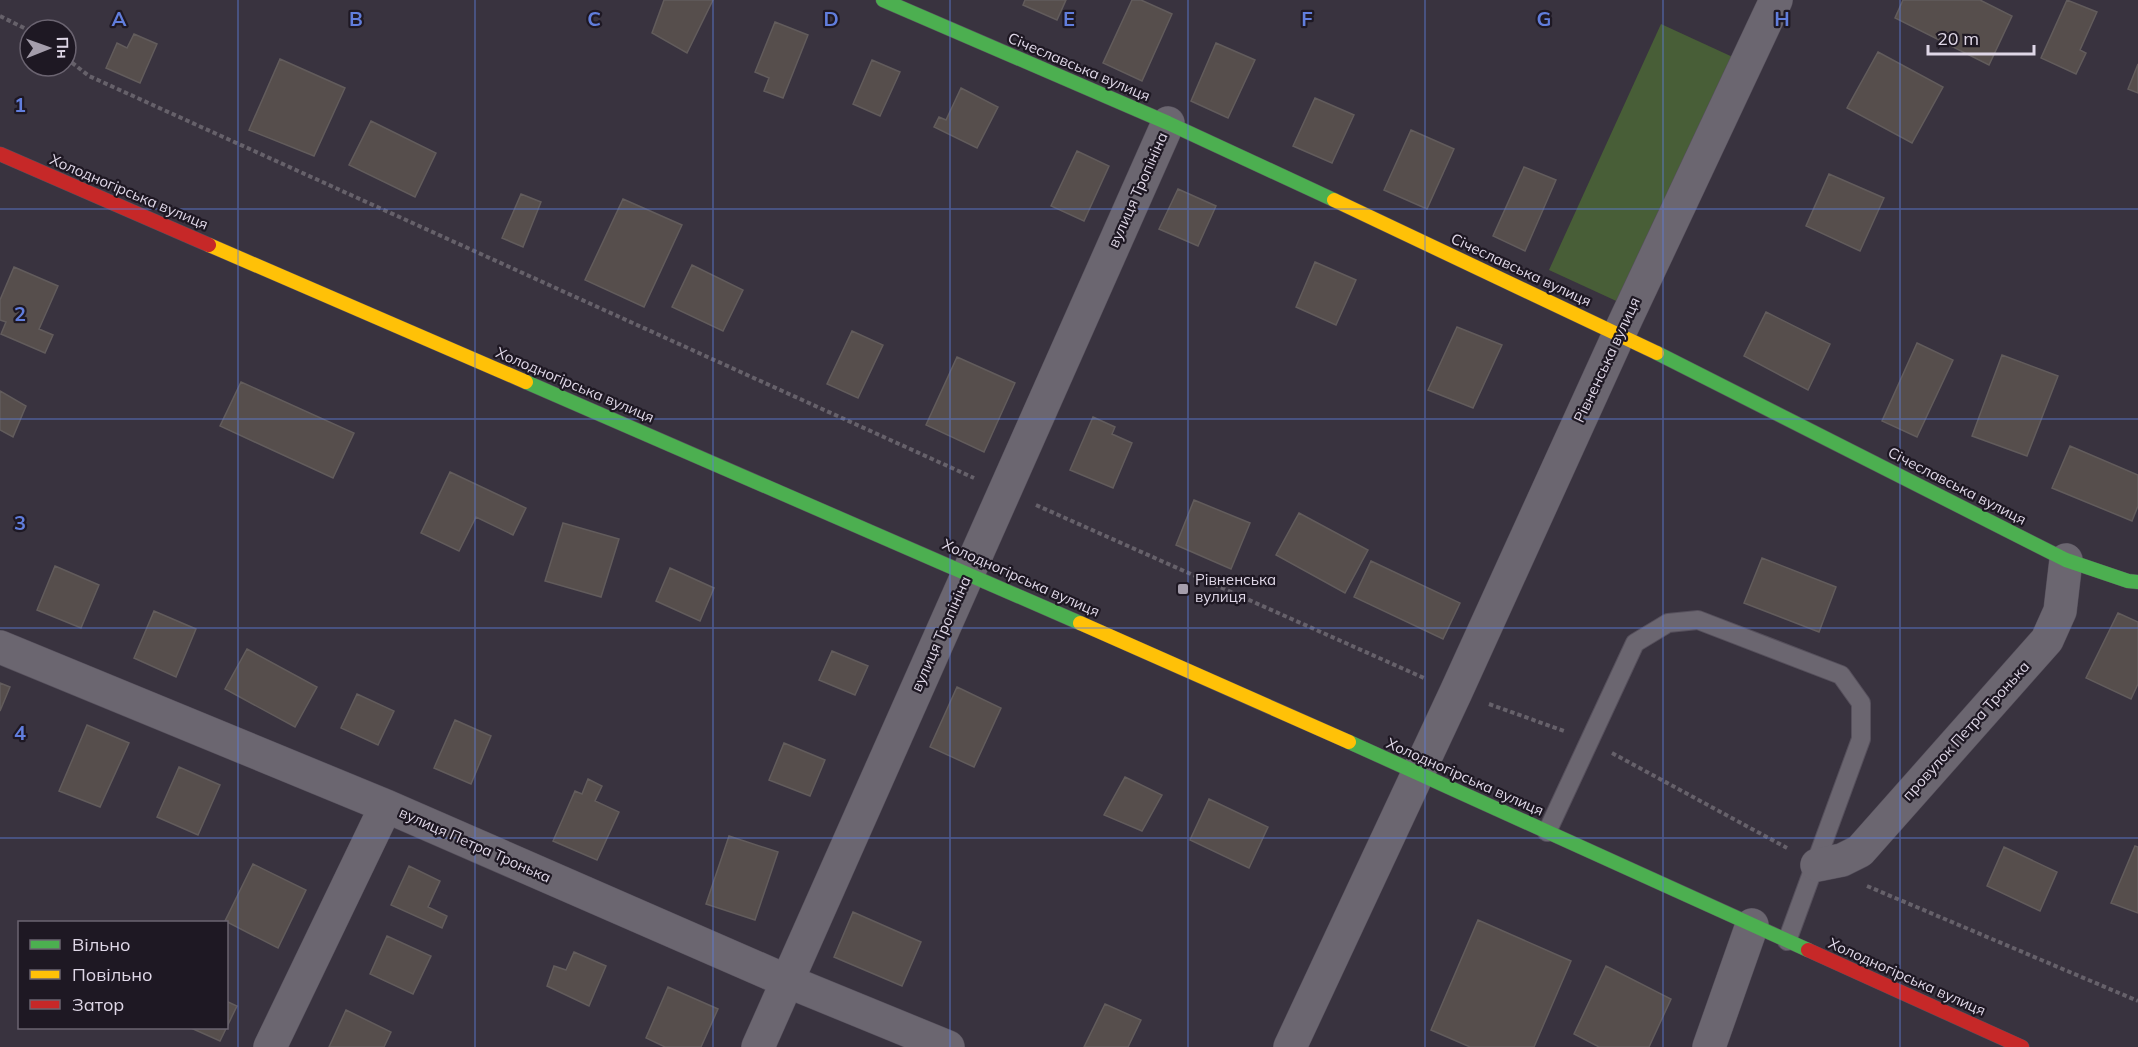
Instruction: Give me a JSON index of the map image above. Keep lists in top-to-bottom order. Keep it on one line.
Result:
{"streets":{"main road":["Січеславська вулиця","Холодногірська вулиця"],"street":["вулиця Тропініна","Рівненська вулиця","провулок Петра Тронька","вулиця Петра Тронька"]},"crossings":[["Січеславська вулиця","вулиця Тропініна"],["Січеславська вулиця","Рівненська вулиця"],["Січеславська вулиця","провулок Петра Тронька"],["вулиця Тропініна","Холодногірська вулиця"],["вулиця Тропініна","вулиця Петра Тронька"],["Холодногірська вулиця","Рівненська вулиця"]],"places":{"transit":["Рівненська вулиця"]},"legend":["Вільно","Повільно","Затор"],"scale_bar":"20 m","north":"right","grid":{"columns":["A","B","C","D","E","F","G","H"],"rows":["1","2","3","4"]}}
